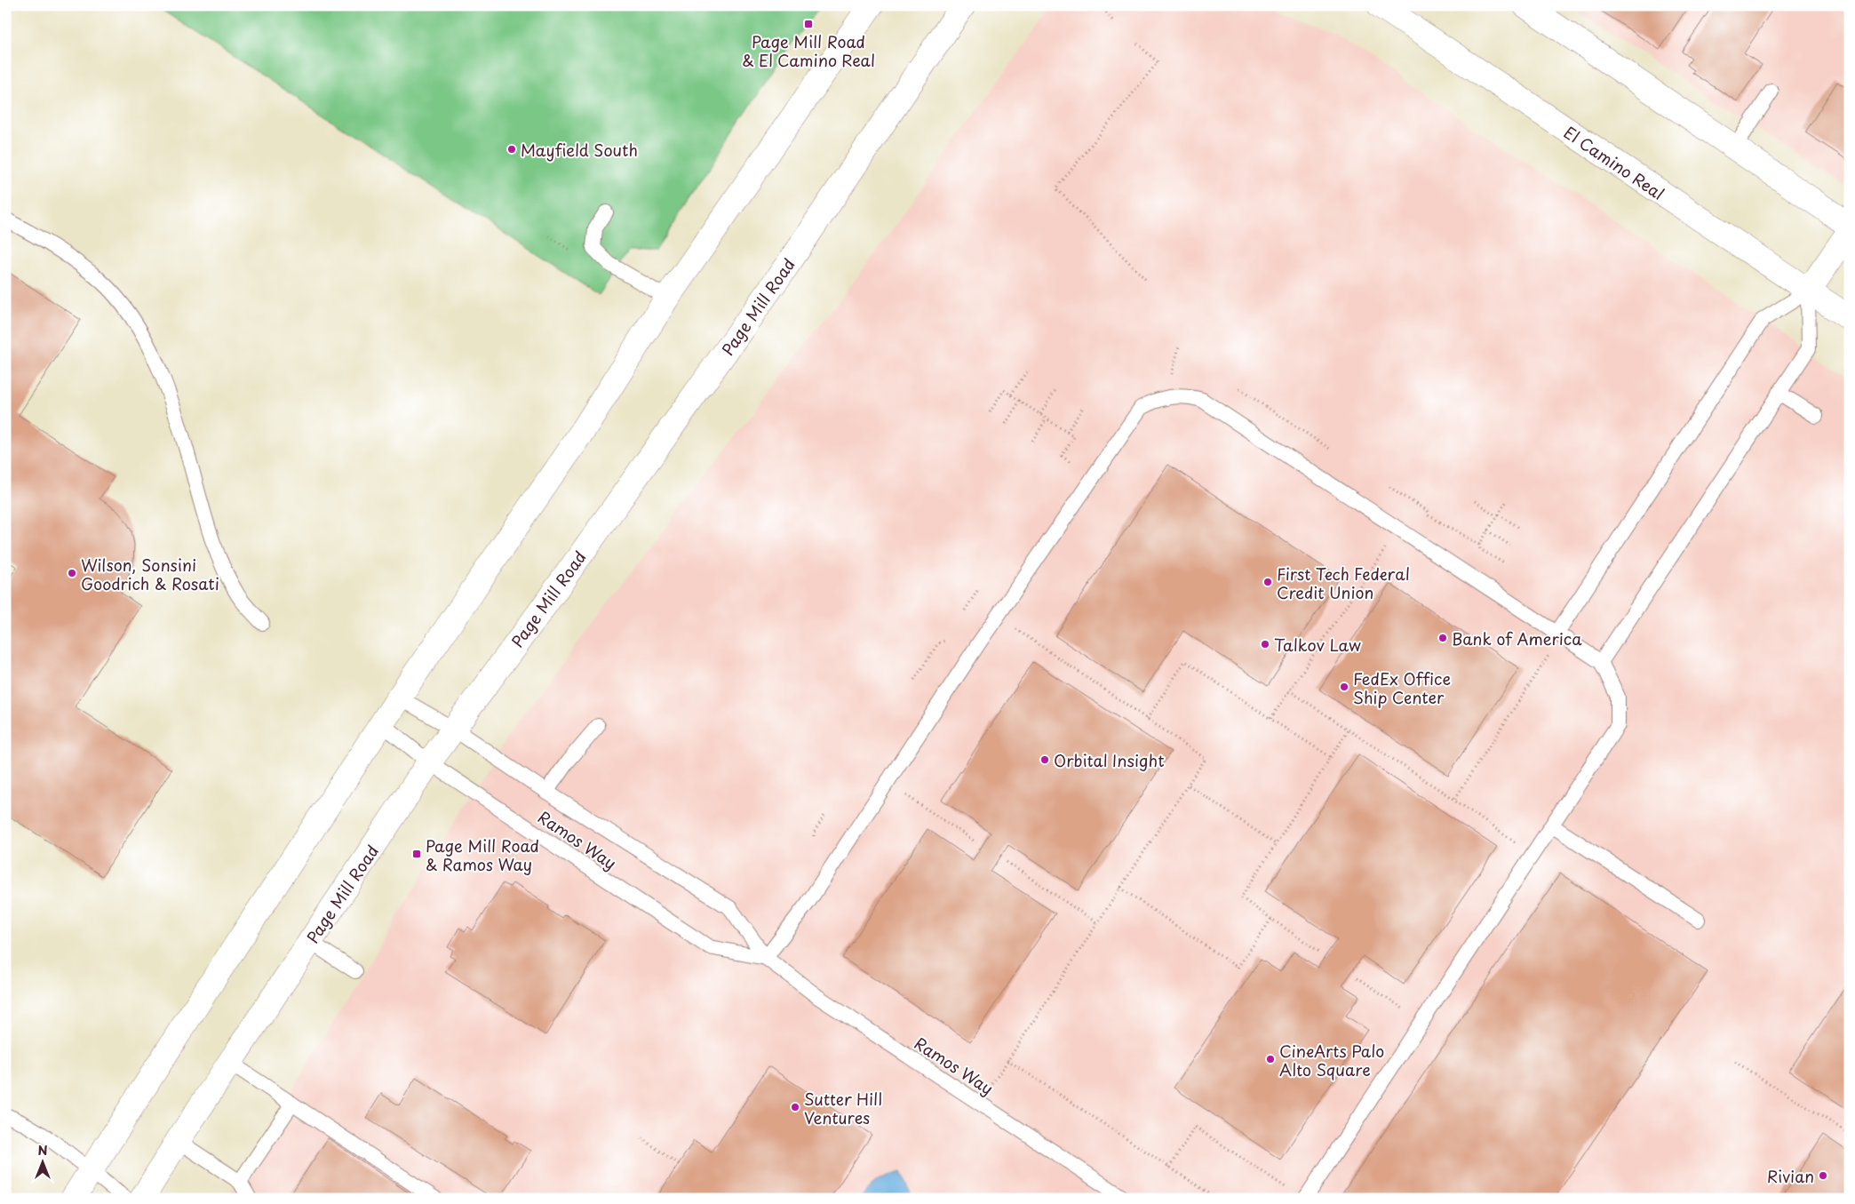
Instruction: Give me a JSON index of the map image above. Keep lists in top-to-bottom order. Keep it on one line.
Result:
{"streets":{"main road":["El Camino Real","Page Mill Road"],"lane":["Ramos Way"]},"crossings":[["Page Mill Road","Ramos Way"]],"places":{"transit":["Page Mill Road & El Camino Real","Page Mill Road & Ramos Way"],"other":["Mayfield South","Wilson, Sonsini Goodrich & Rosati","First Tech Federal Credit Union","Bank of America","Talkov Law","FedEx Office Ship Center","Orbital Insight","CineArts Palo Alto Square","Sutter Hill Ventures","Rivian"]},"north":"top"}
